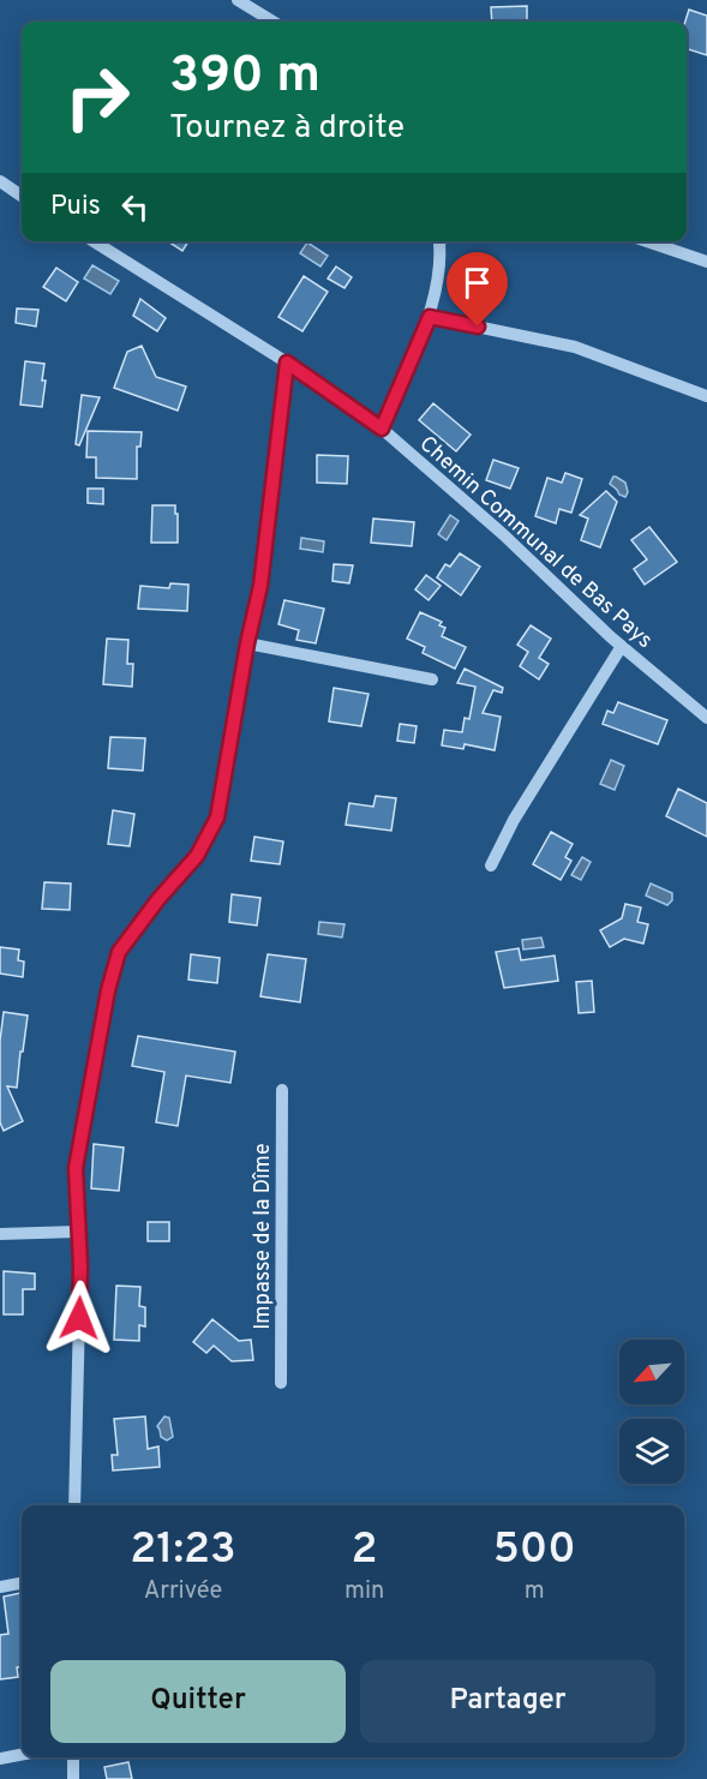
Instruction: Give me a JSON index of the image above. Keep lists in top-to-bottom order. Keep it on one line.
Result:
{"streets":{"street":["Chemin Communal de Bas Pays","Impasse de la Dîme"]},"north":"bottom left","page":{"turn":["390 m","Tournez à droite"],"then":"Puis","eta":["21:23","Arrivée","2","min","500","m"],"buttons":["Quitter","Partager"]}}
